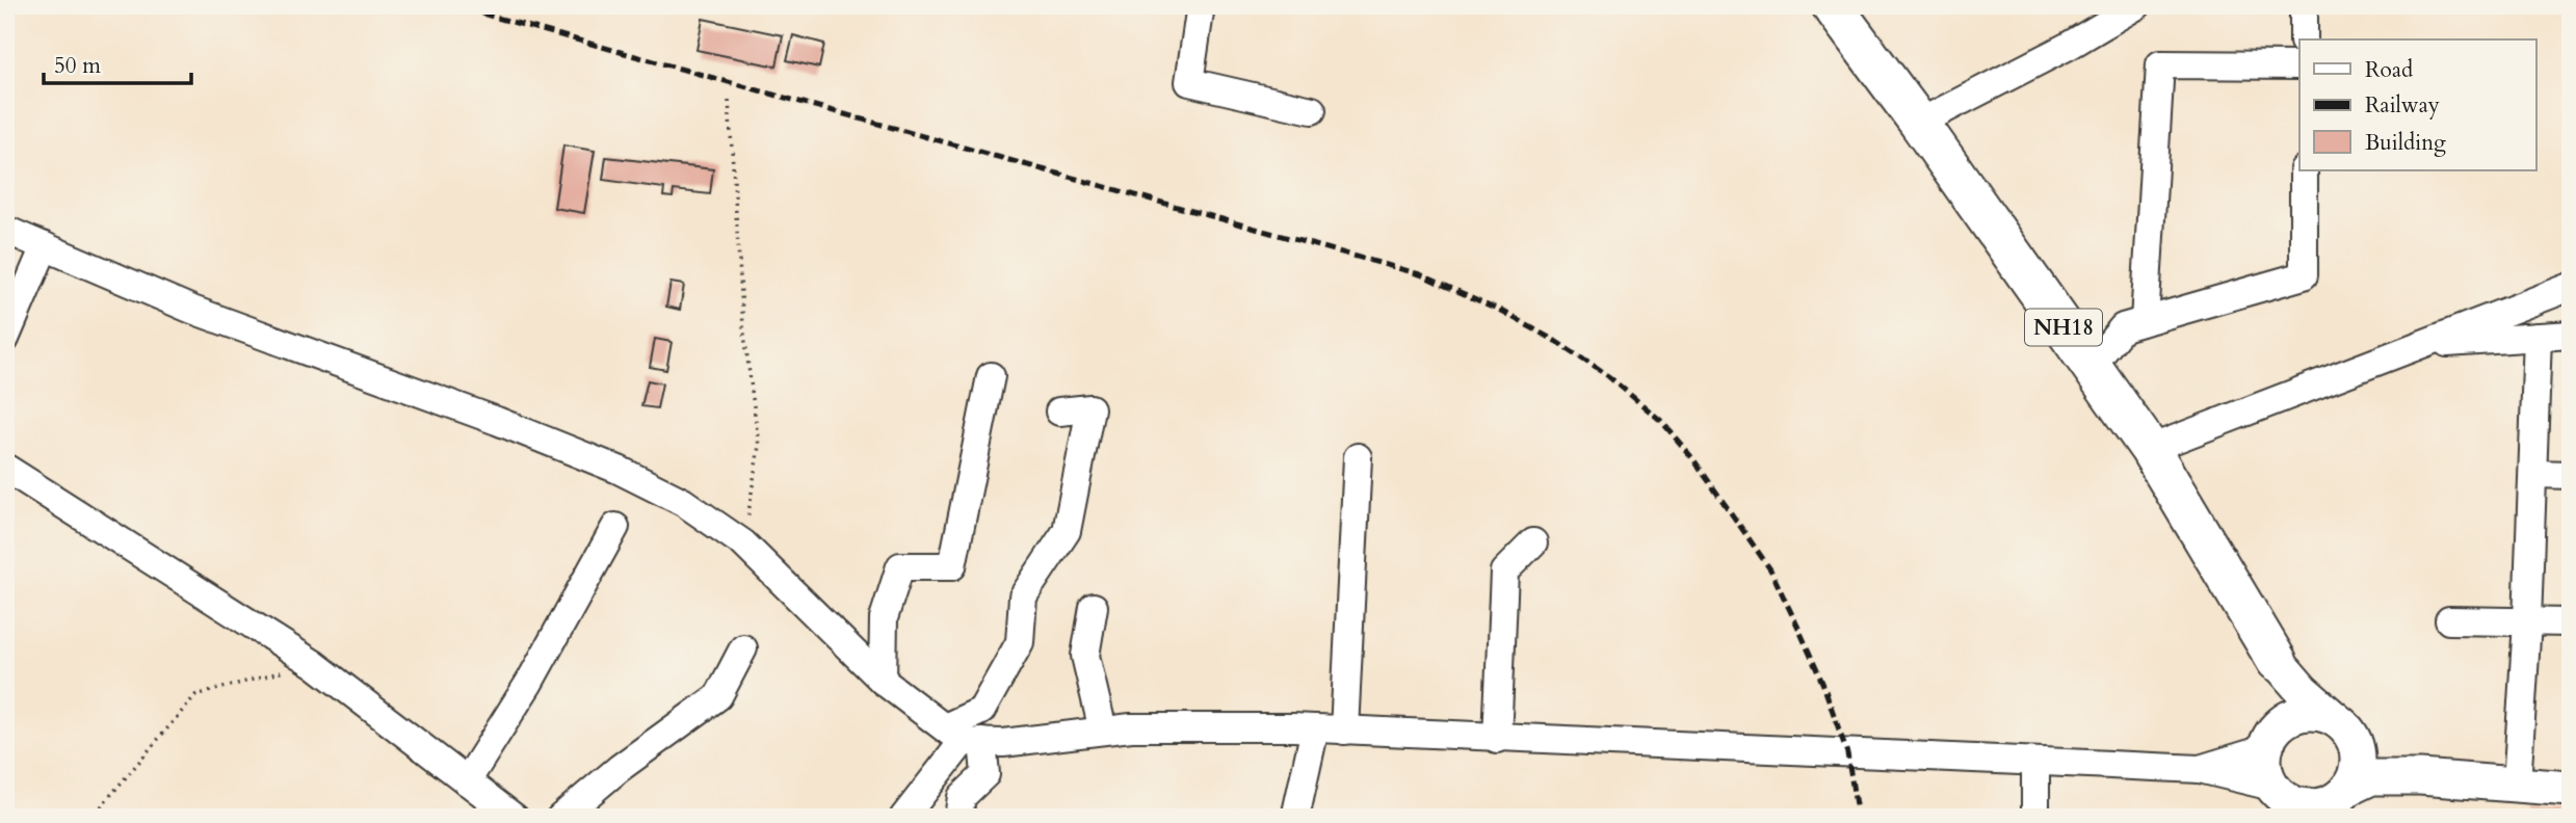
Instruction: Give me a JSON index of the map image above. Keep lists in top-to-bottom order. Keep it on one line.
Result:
{"streets":{"highway":["NH18"]},"legend":["Road","Railway","Building"],"scale_bar":"50 m"}
